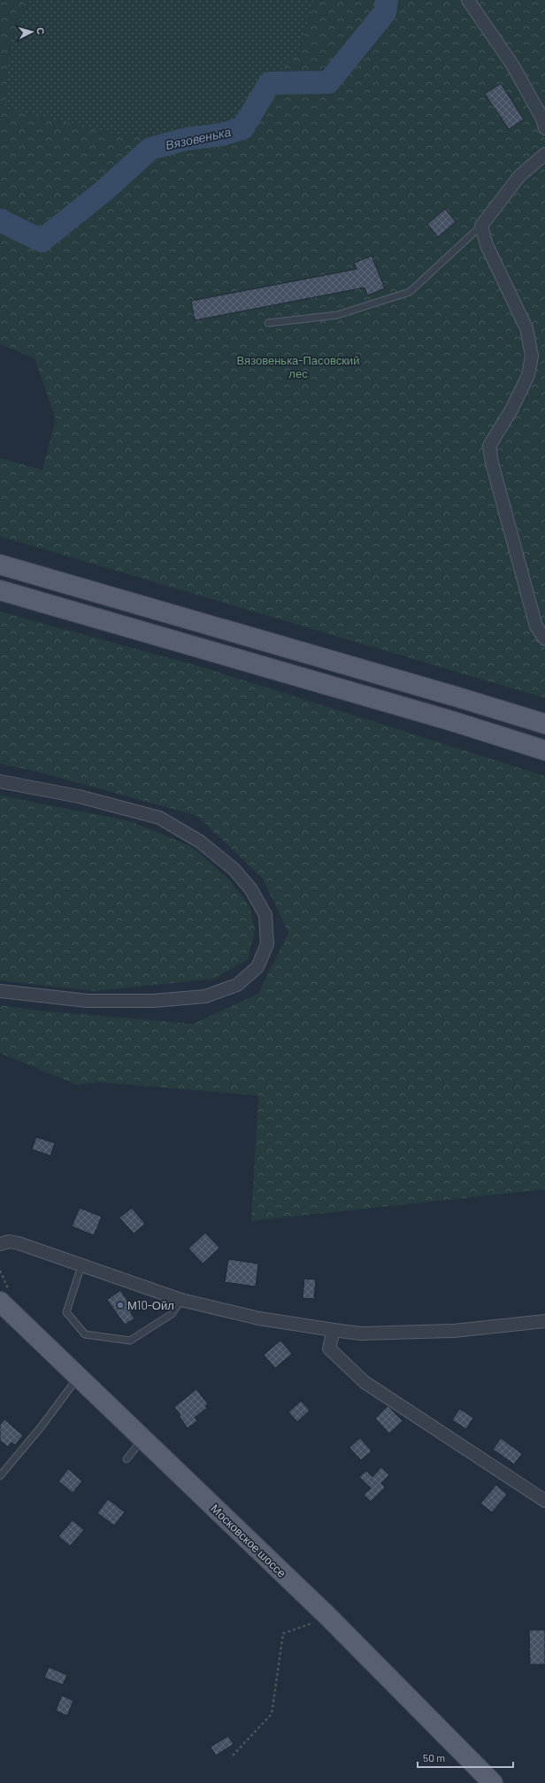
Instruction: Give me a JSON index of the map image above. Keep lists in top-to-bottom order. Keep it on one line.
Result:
{"streets":{"main road":["Московское шоссе"]},"water":["Вязовенька"],"parks":["Вязовенька-Пасовский лес"],"places":["М10-Ойл"],"scale_bar":"50 m","north":"right"}
